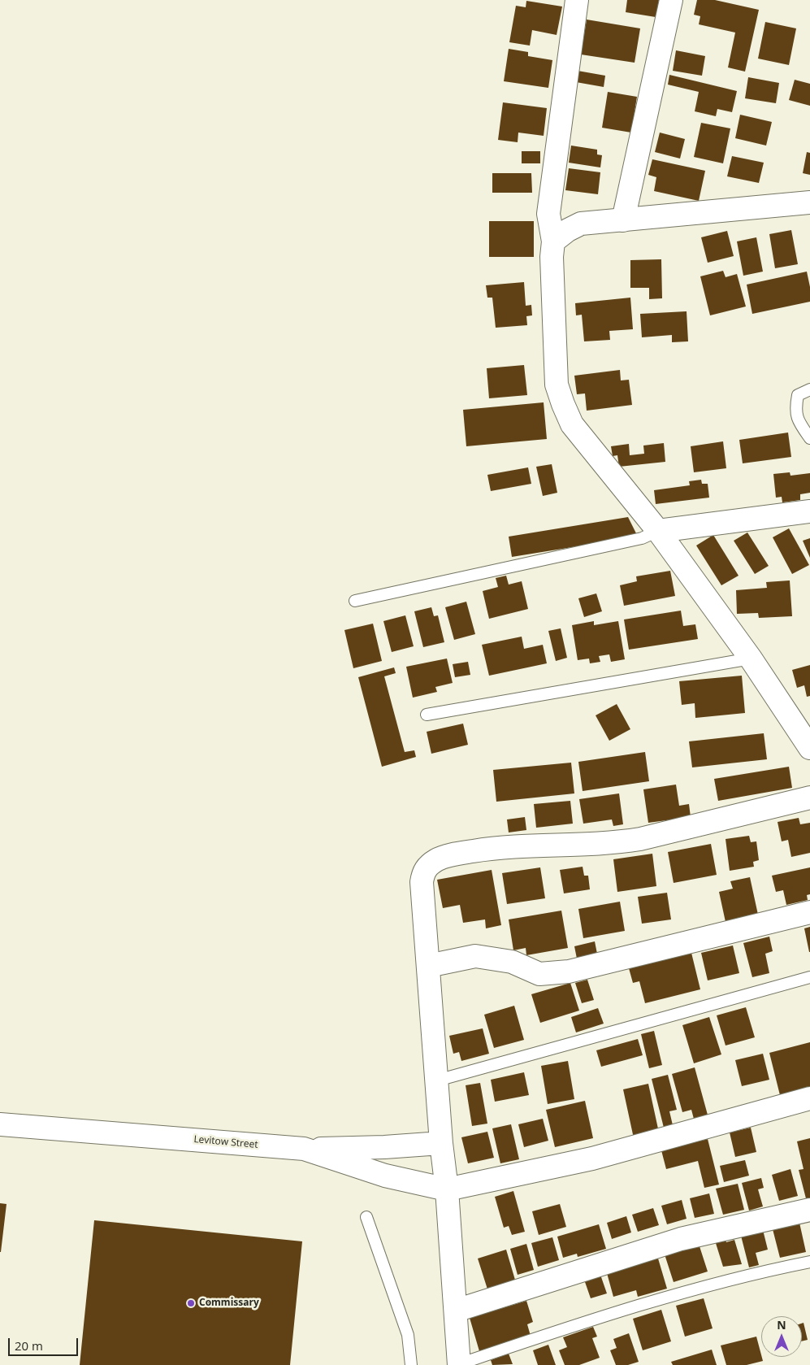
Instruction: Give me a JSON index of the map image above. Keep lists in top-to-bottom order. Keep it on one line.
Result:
{"streets":{"street":["Levitow Street"]},"places":["Commissary"],"scale_bar":"20 m","north":"top"}
